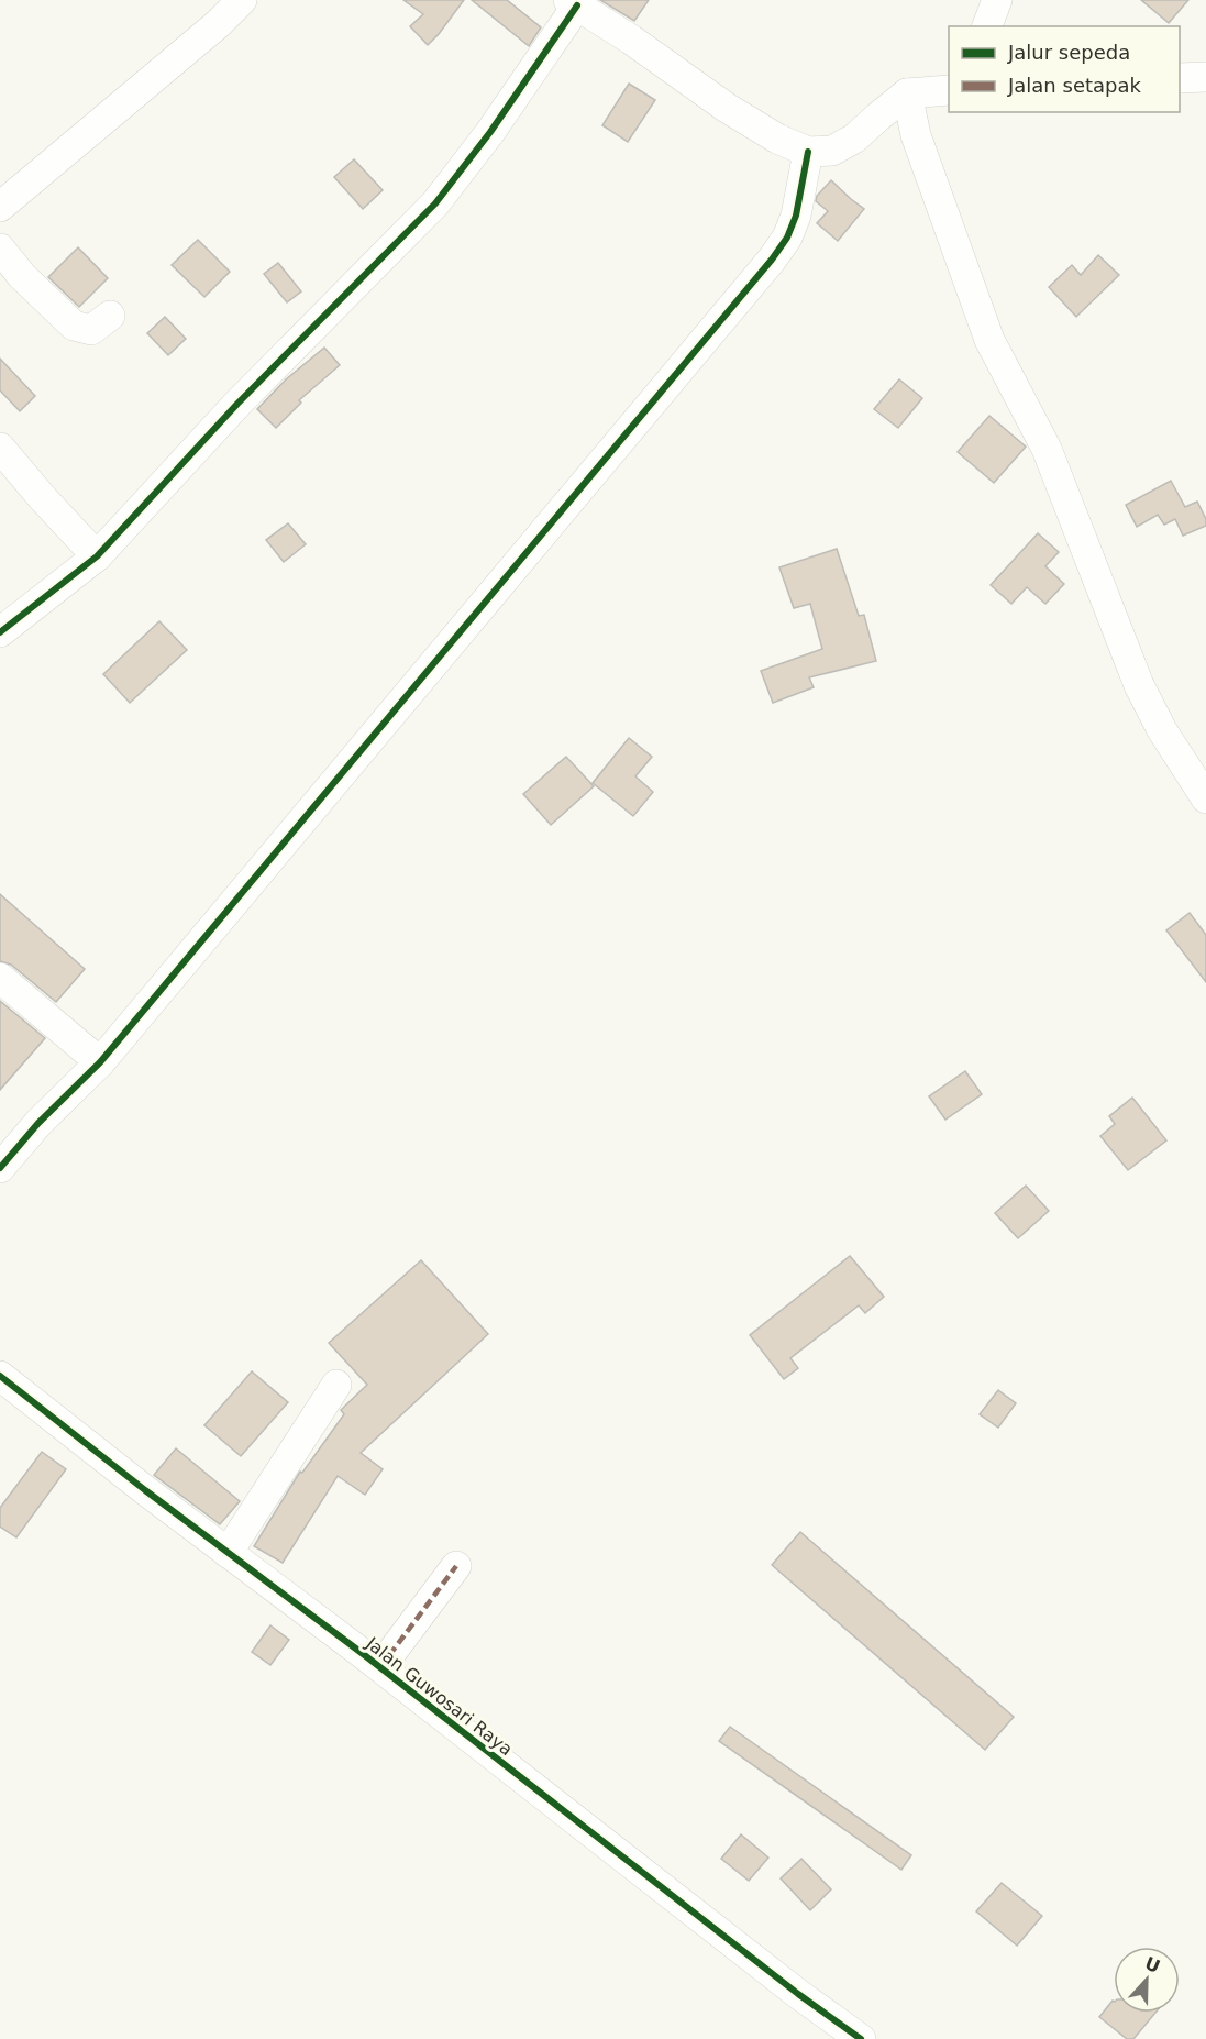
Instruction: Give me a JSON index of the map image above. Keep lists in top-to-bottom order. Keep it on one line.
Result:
{"streets":{"street":["Jalan Guwosari Raya"]},"legend":["Jalur sepeda","Jalan setapak"],"north":"top"}
